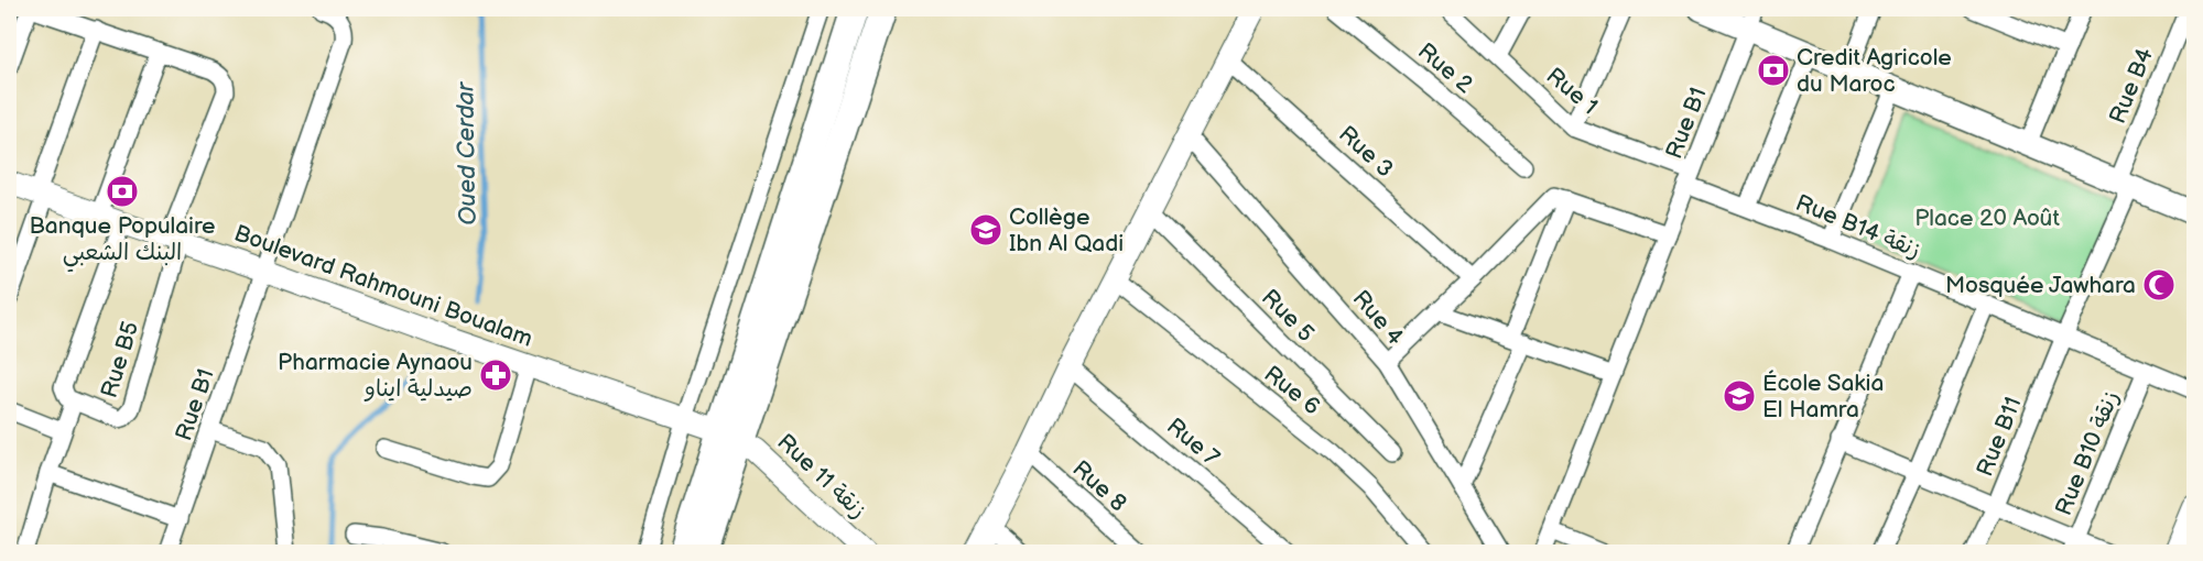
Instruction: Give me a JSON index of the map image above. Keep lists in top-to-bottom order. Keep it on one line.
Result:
{"streets":{"street":["Rue 2","Rue B4","Rue 1","Rue B1","Rue 3","Rue B14 زنقة","Boulevard Rahmouni Boualam","Rue 5","Rue 4","Rue B5","Rue 6","Rue B11","Rue 7","Rue B10 زنقة","Rue 11 زنقة","Rue 8"]},"crossings":[["Rue B4","Rue B14 زنقة"],["Rue B4","Rue B11"],["Rue 1","Rue B1"],["Rue 1","Rue B14 زنقة"],["Rue B1","Rue B14 زنقة"],["Rue B1","Boulevard Rahmouni Boualam"],["Rue B14 زنقة","Rue B11"],["Rue B14 زنقة","Rue B10 زنقة"],["Boulevard Rahmouni Boualam","Rue B5"],["Boulevard Rahmouni Boualam","Rue 11 زنقة"]],"water":["Oued Cerdar"],"parks":["Place 20 Août"],"places":{"bank":["Credit Agricole du Maroc","Banque Populaire البنك الشعبي"],"school or university":["Collège Ibn Al Qadi","École Sakia El Hamra"],"mosque":["Mosquée Jawhara"],"pharmacy":["Pharmacie Aynaou صيدلية ايناو"]}}
